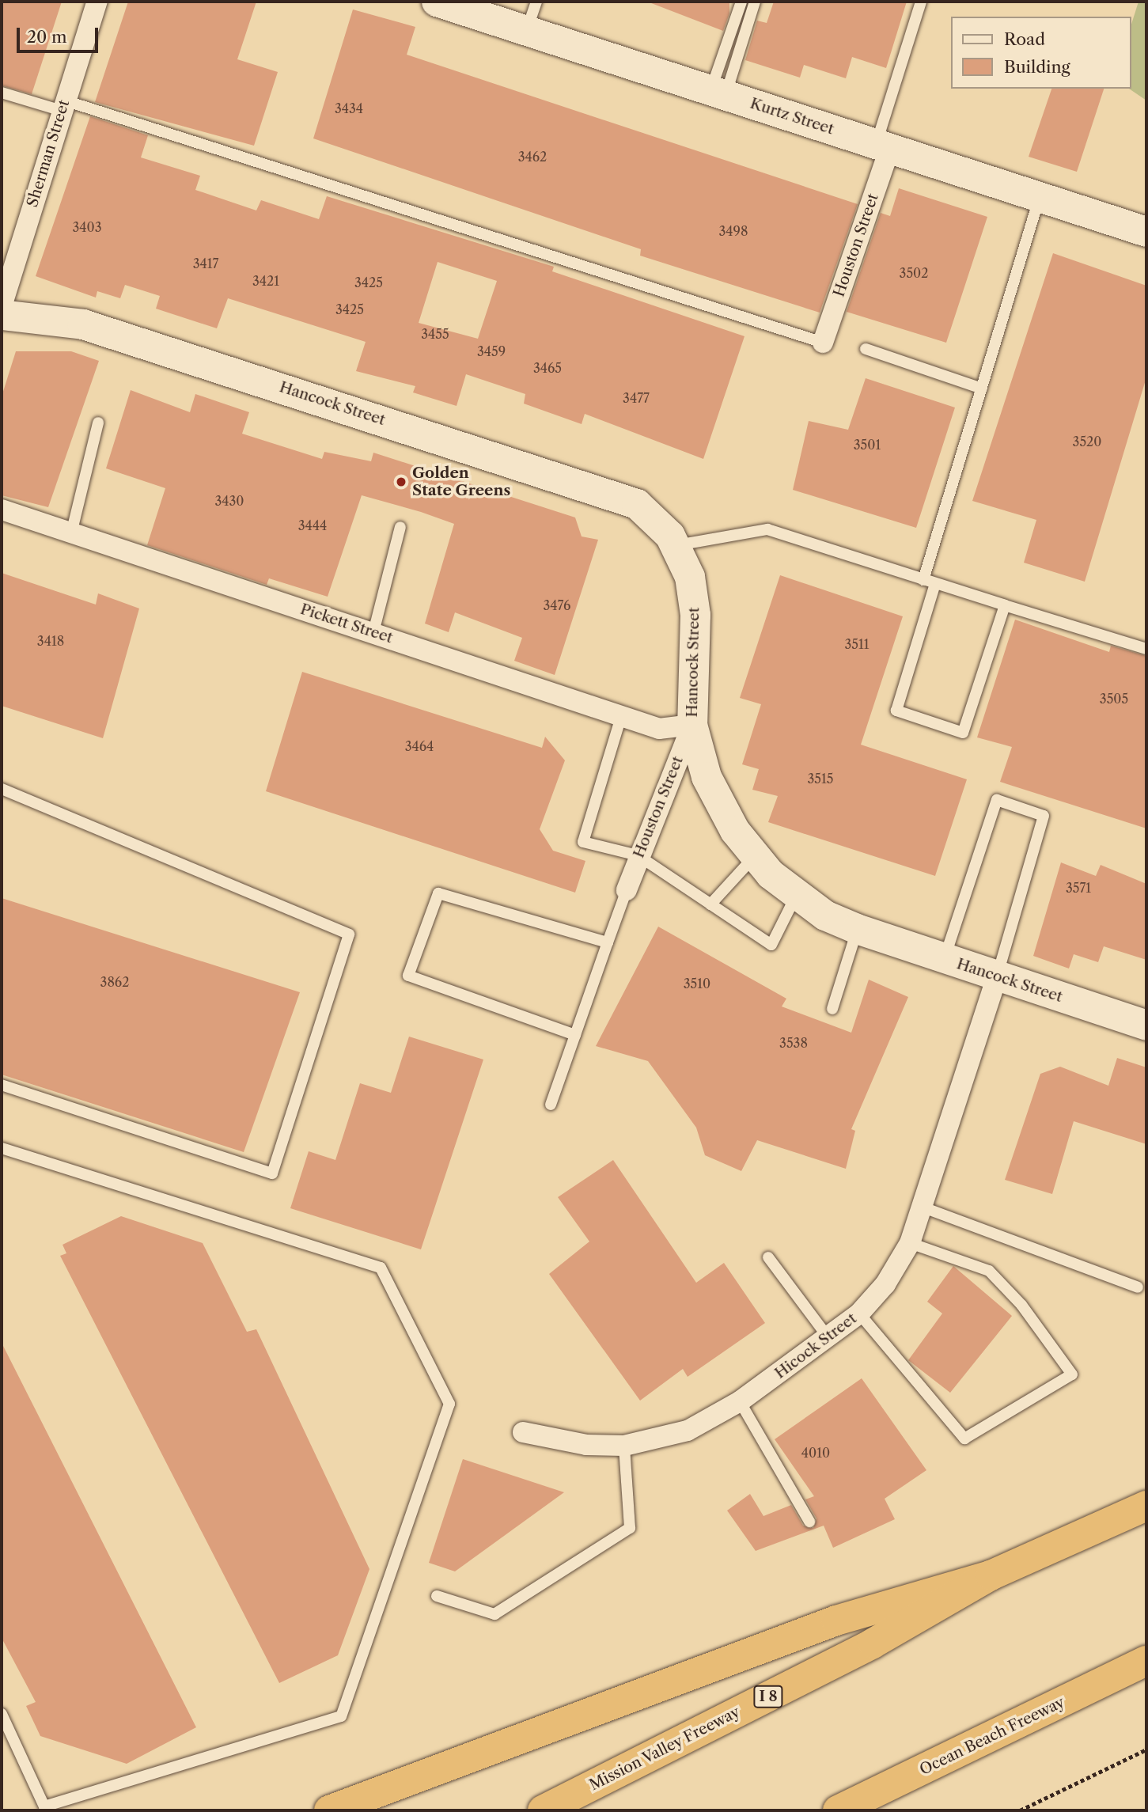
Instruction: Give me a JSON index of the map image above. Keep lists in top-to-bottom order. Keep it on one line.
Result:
{"streets":{"highway":["I 8","Ocean Beach Freeway","Mission Valley Freeway"],"street":["Kurtz Street","Sherman Street","Houston Street","Hancock Street","Pickett Street","Hicock Street"]},"crossings":[["Kurtz Street","Houston Street"],["Houston Street","Hancock Street"],["Houston Street","Pickett Street"],["Hancock Street","Pickett Street"],["Hancock Street","Hicock Street"],["I 8","Mission Valley Freeway"]],"places":["Golden State Greens"],"house_numbers":["3434","3462","3403","3498","3417","3502","3421","3425","3425","3455","3459","3465","3477","3520","3501","3430","3444","3476","3418","3511","3505","3464","3515","3571","3862","3510","3538","4010"],"legend":["Road","Building"],"scale_bar":"20 m"}
